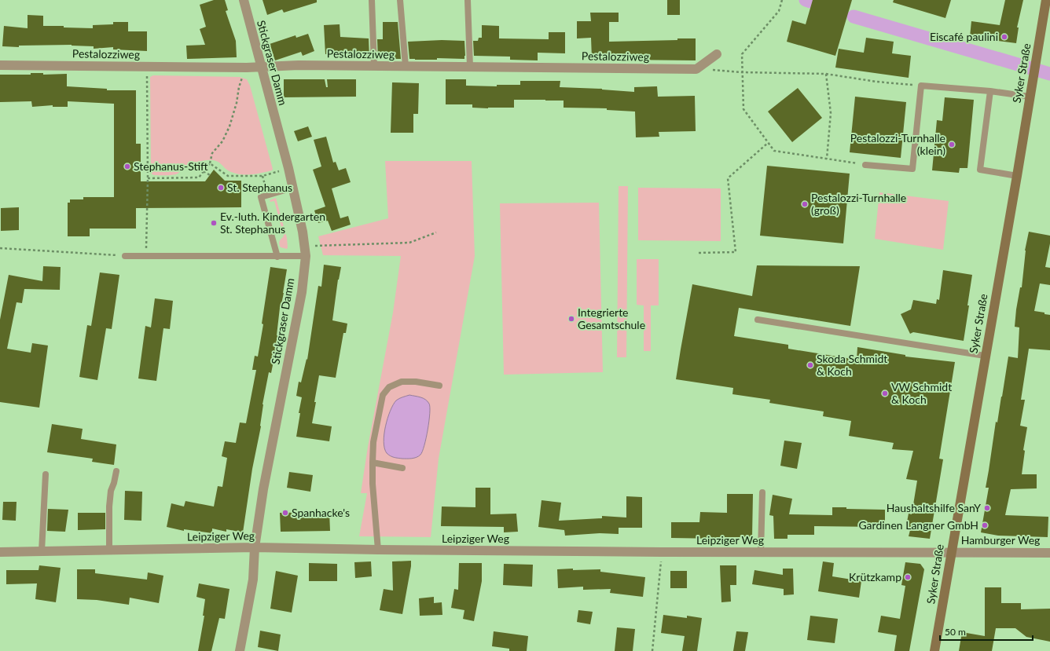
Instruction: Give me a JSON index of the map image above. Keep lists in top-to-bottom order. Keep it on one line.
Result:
{"streets":{"main road":["Syker Straße"],"street":["Pestalozziweg","Stickgraser Damm","Leipziger Weg","Hamburger Weg"]},"crossings":[["Pestalozziweg","Stickgraser Damm"],["Stickgraser Damm","Leipziger Weg"],["Syker Straße","Leipziger Weg"],["Syker Straße","Hamburger Weg"],["Leipziger Weg","Hamburger Weg"]],"places":["Eiscafé paulini","Pestalozzi-Turnhalle (klein)","Stephanus-Stift","St. Stephanus","Pestalozzi-Turnhalle (groß)","Ev.-luth. Kindergarten St. Stephanus","Integrierte Gesamtschule","Skoda Schmidt & Koch","VW Schmidt & Koch","Haushaltshilfe SanY","Spanhacke's","Gardinen Langner GmbH","Krützkamp"],"scale_bar":"50 m"}
